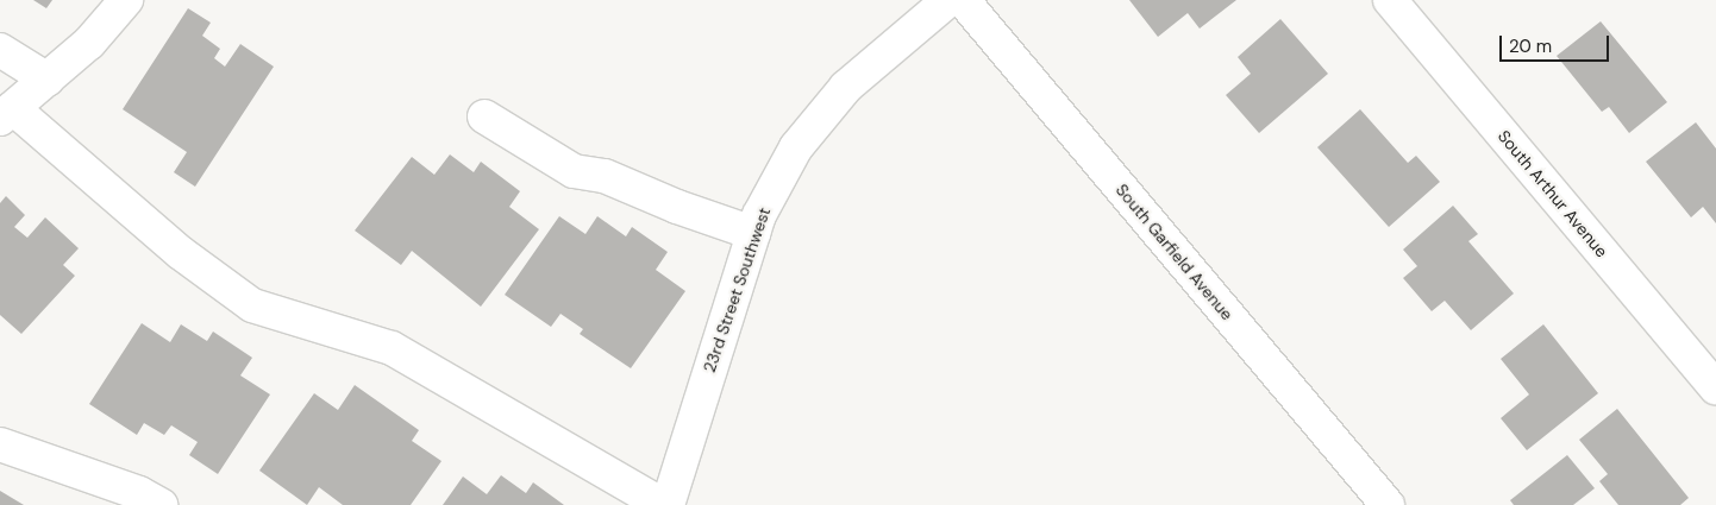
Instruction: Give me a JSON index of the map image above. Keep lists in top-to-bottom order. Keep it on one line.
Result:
{"streets":{"street":["South Arthur Avenue","South Garfield Avenue","23rd Street Southwest"]},"scale_bar":"20 m"}
